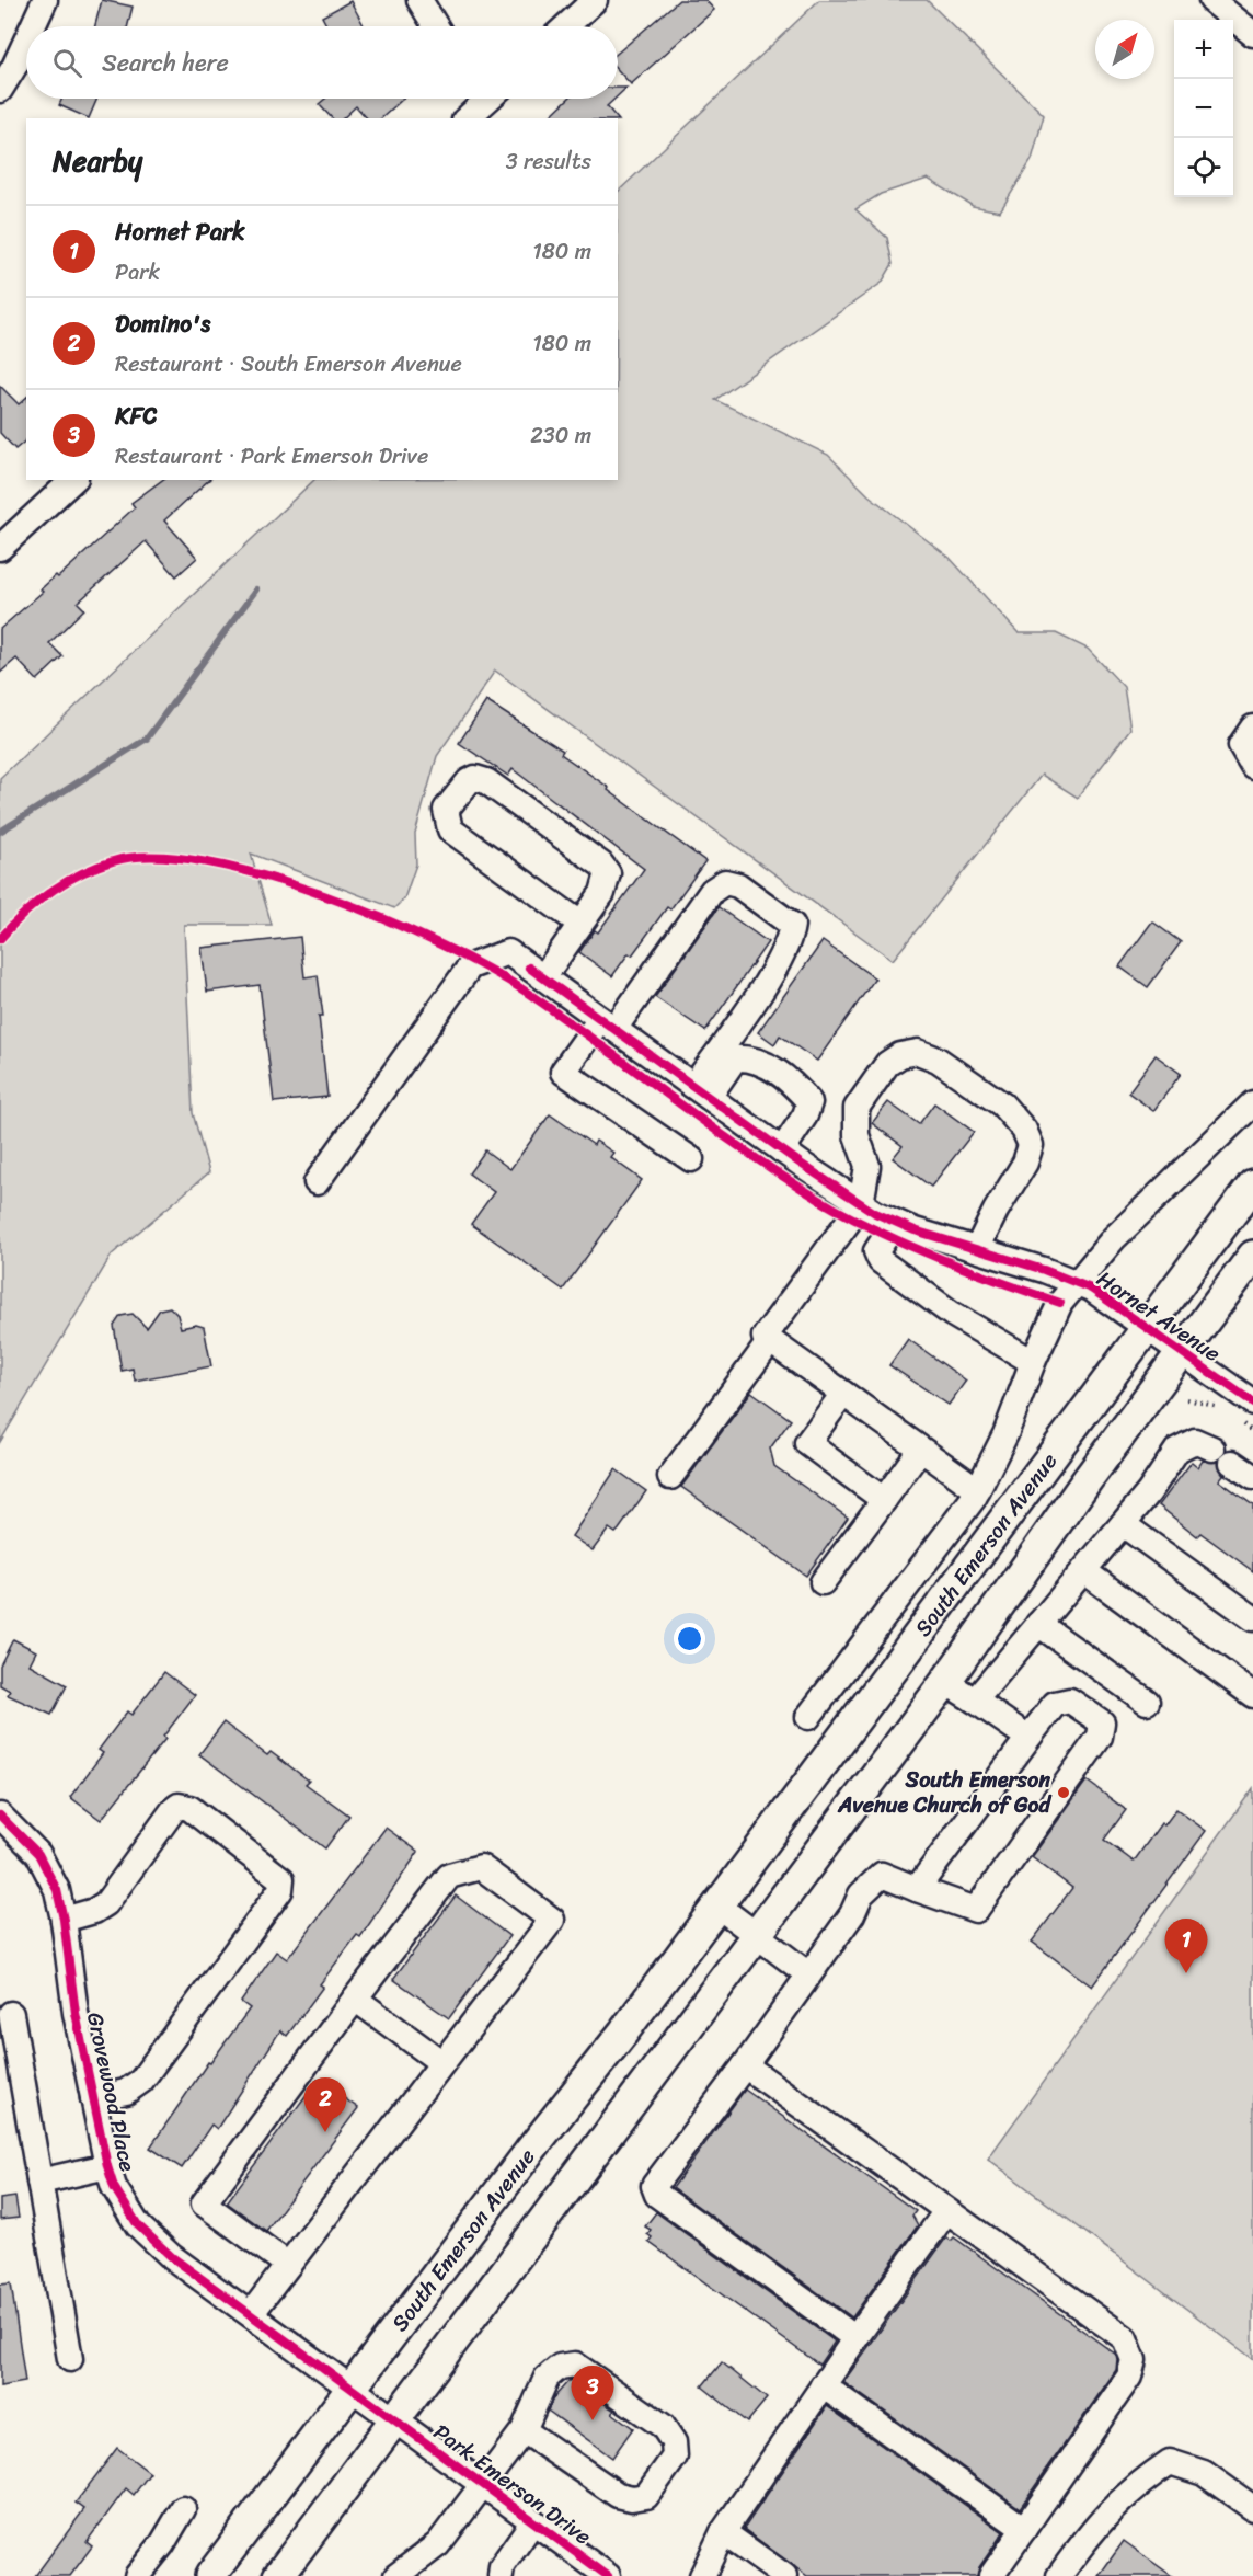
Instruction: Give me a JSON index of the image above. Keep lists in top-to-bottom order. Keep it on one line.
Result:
{"streets":{"main road":["South Emerson Avenue"],"street":["Hornet Avenue","Grovewood Place","Park Emerson Drive"]},"crossings":[["Hornet Avenue","South Emerson Avenue"],["South Emerson Avenue","Grovewood Place"],["South Emerson Avenue","Park Emerson Drive"],["Grovewood Place","Park Emerson Drive"]],"places":["South Emerson Avenue Church of God"],"north":"top right","page":{"map_buttons":["+","−"],"search":"Search here","heading":["Nearby","3 results"],"list":[{"mark":"1","name":"Hornet Park","note":"Park","value":"180 m"},{"mark":"2","name":"Domino's","note":"Restaurant · South Emerson Avenue","value":"180 m"},{"mark":"3","name":"KFC","note":"Restaurant · Park Emerson Drive","value":"230 m"}],"pins":["1","2","3"]}}
